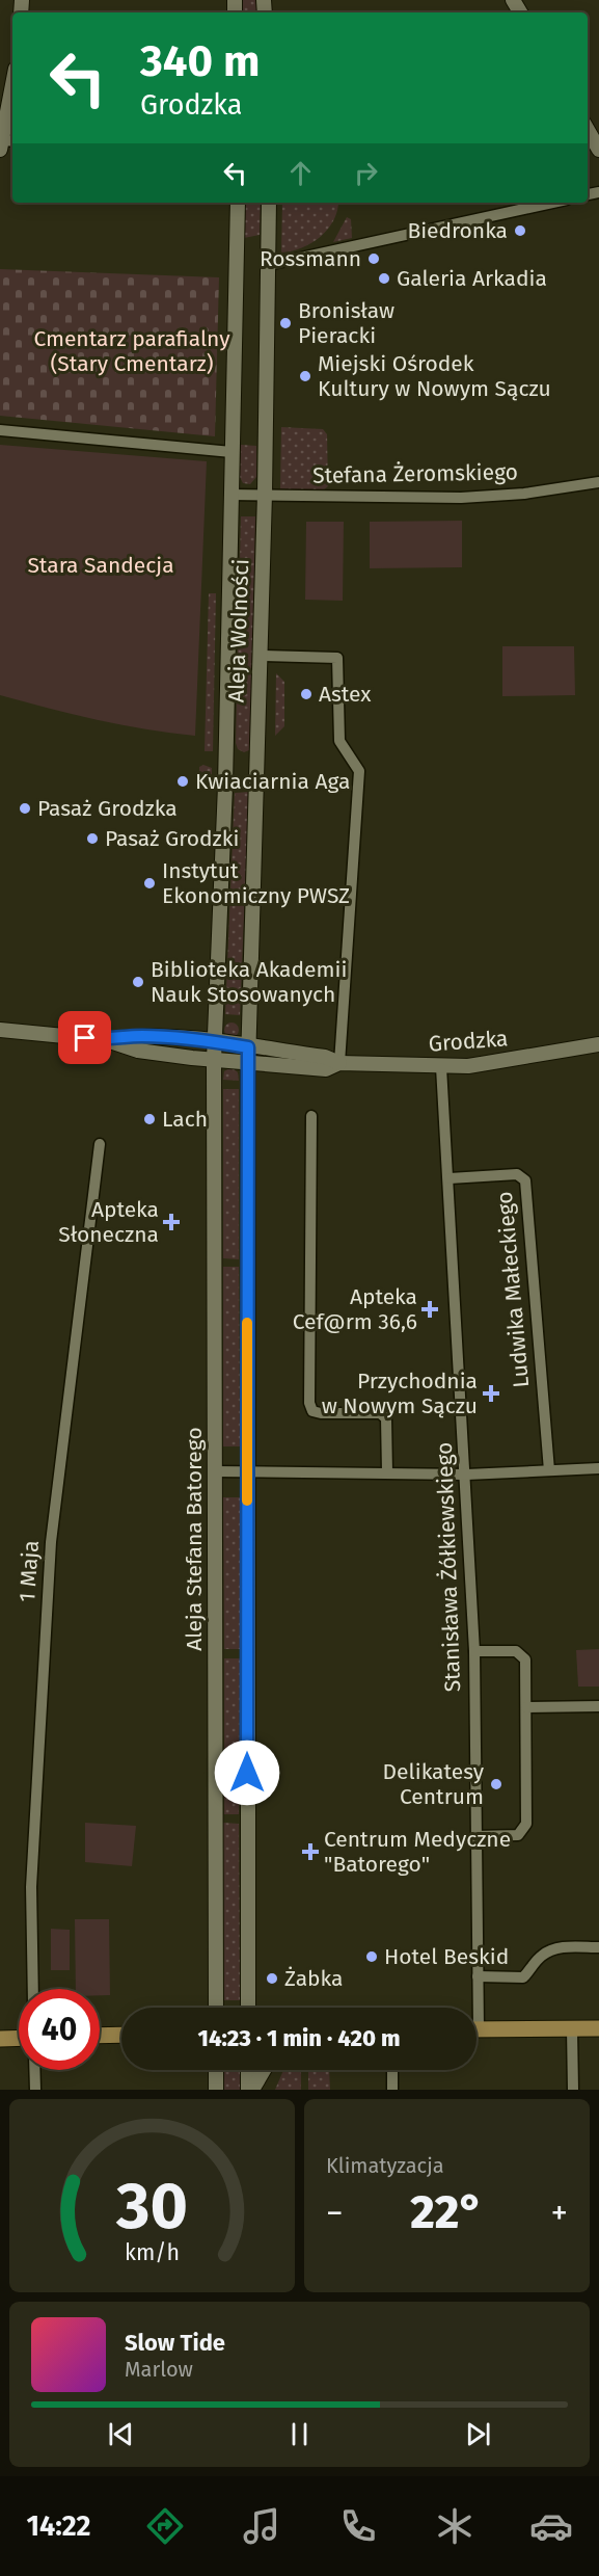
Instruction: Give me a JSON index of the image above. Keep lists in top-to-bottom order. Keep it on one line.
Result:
{"streets":{"street":["Stefana Żeromskiego","Aleja Wolności","Grodzka","Ludwika Małeckiego","Aleja Stefana Batorego","Stanisława Żółkiewskiego","1 Maja"]},"crossings":[["Stefana Żeromskiego","Aleja Wolności"],["Aleja Wolności","Grodzka"],["Aleja Wolności","Aleja Stefana Batorego"],["Grodzka","Aleja Stefana Batorego"],["Grodzka","Stanisława Żółkiewskiego"],["Ludwika Małeckiego","Stanisława Żółkiewskiego"]],"parks":["Cmentarz parafialny (Stary Cmentarz)","Stara Sandecja"],"places":{"other":["Biedronka","Rossmann","Galeria Arkadia","Bronisław Pieracki","Miejski Ośrodek Kultury w Nowym Sączu","Astex","Kwiaciarnia Aga","Pasaż Grodzka","Pasaż Grodzki","Instytut Ekonomiczny PWSZ","Biblioteka Akademii Nauk Stosowanych","Lach","Delikatesy Centrum","Hotel Beskid","Żabka"],"health":["Apteka Słoneczna","Apteka Cef@rm 36,6","Przychodnia w Nowym Sączu","Centrum Medyczne \"Batorego\""]},"page":{"turn":["340 m","Grodzka"],"limit":"40","trip":"14:23 · 1 min · 420 m","tile":"Klimatyzacja","heat":["−","22°","+"],"song":["Slow Tide","Marlow"],"tabs":"14:22","gauge":["30","km/h"]}}
